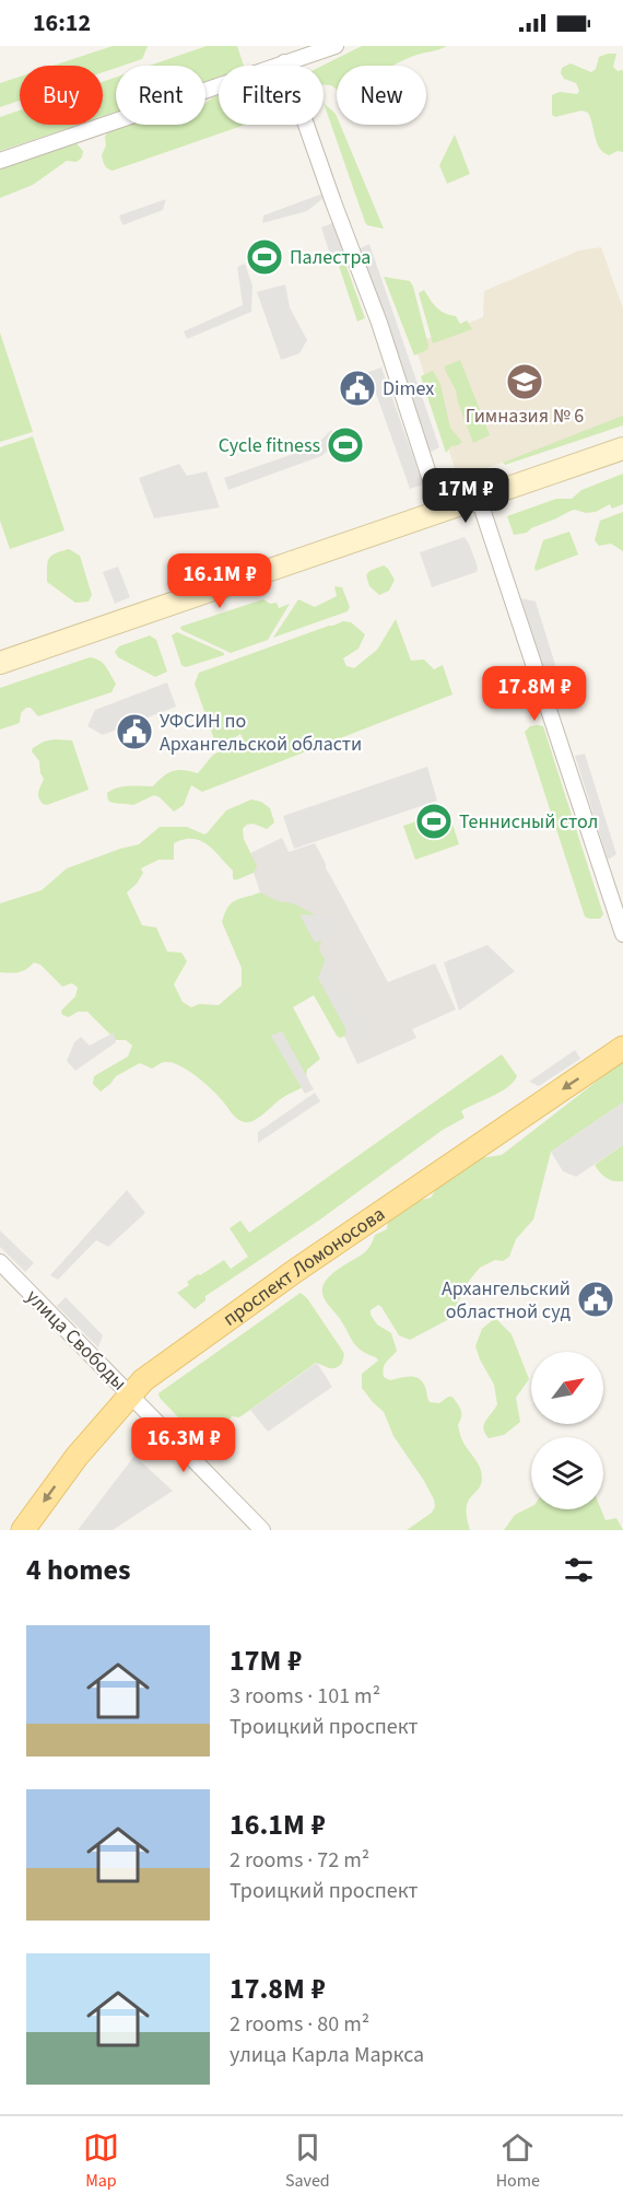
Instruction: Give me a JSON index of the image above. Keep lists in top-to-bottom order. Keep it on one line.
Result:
{"streets":{"main road":["проспект Ломоносова"],"street":["улица Свободы"]},"crossings":[["проспект Ломоносова","улица Свободы"]],"one_way":["проспект Ломоносова"],"places":{"sports":["Палестра","Cycle fitness","Теннисный стол"],"school or university":["Гимназия № 6"],"public building":["Dimex","УФСИН по Архангельской области","Архангельский областной суд"]},"north":"top right","page":{"status":"16:12","chip":["Buy","Rent","Filters","New"],"price":["17M ₽","16.1M ₽","17.8M ₽","16.3M ₽"],"heading":"4 homes","list":[{"name":"17M ₽","note":"3 rooms · 101 m² · Троицкий проспект"},{"name":"16.1M ₽","note":"2 rooms · 72 m² · Троицкий проспект"},{"name":"17.8M ₽","note":"2 rooms · 80 m² · улица Карла Маркса"}],"tabs":["Map","Saved","Home"]}}
